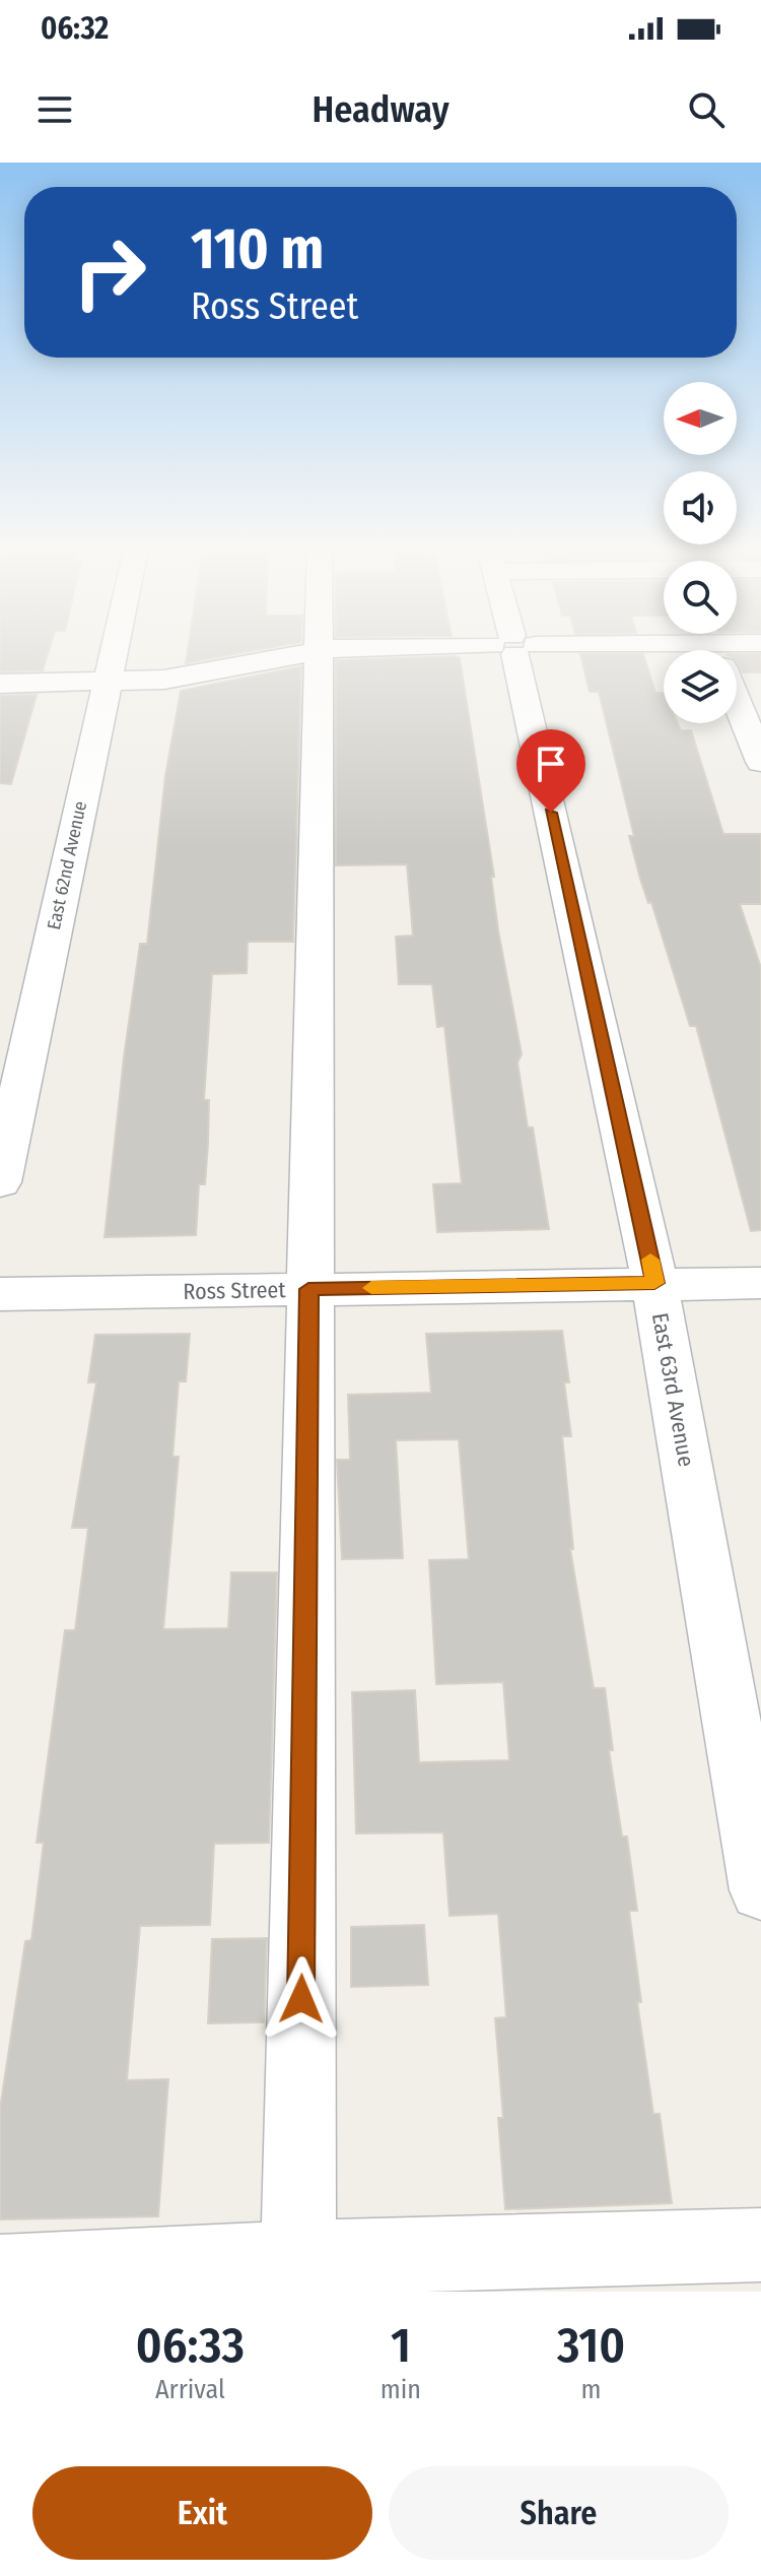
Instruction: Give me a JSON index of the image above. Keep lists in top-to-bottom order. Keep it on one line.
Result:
{"streets":{"street":["East 62nd Avenue","Ross Street","East 63rd Avenue"]},"crossings":[["Ross Street","East 63rd Avenue"]],"north":"left","page":{"status":"06:32","header":"Headway","turn":["110 m","Ross Street"],"eta":["06:33","Arrival","1","min","310","m"],"buttons":["Exit","Share"]}}
